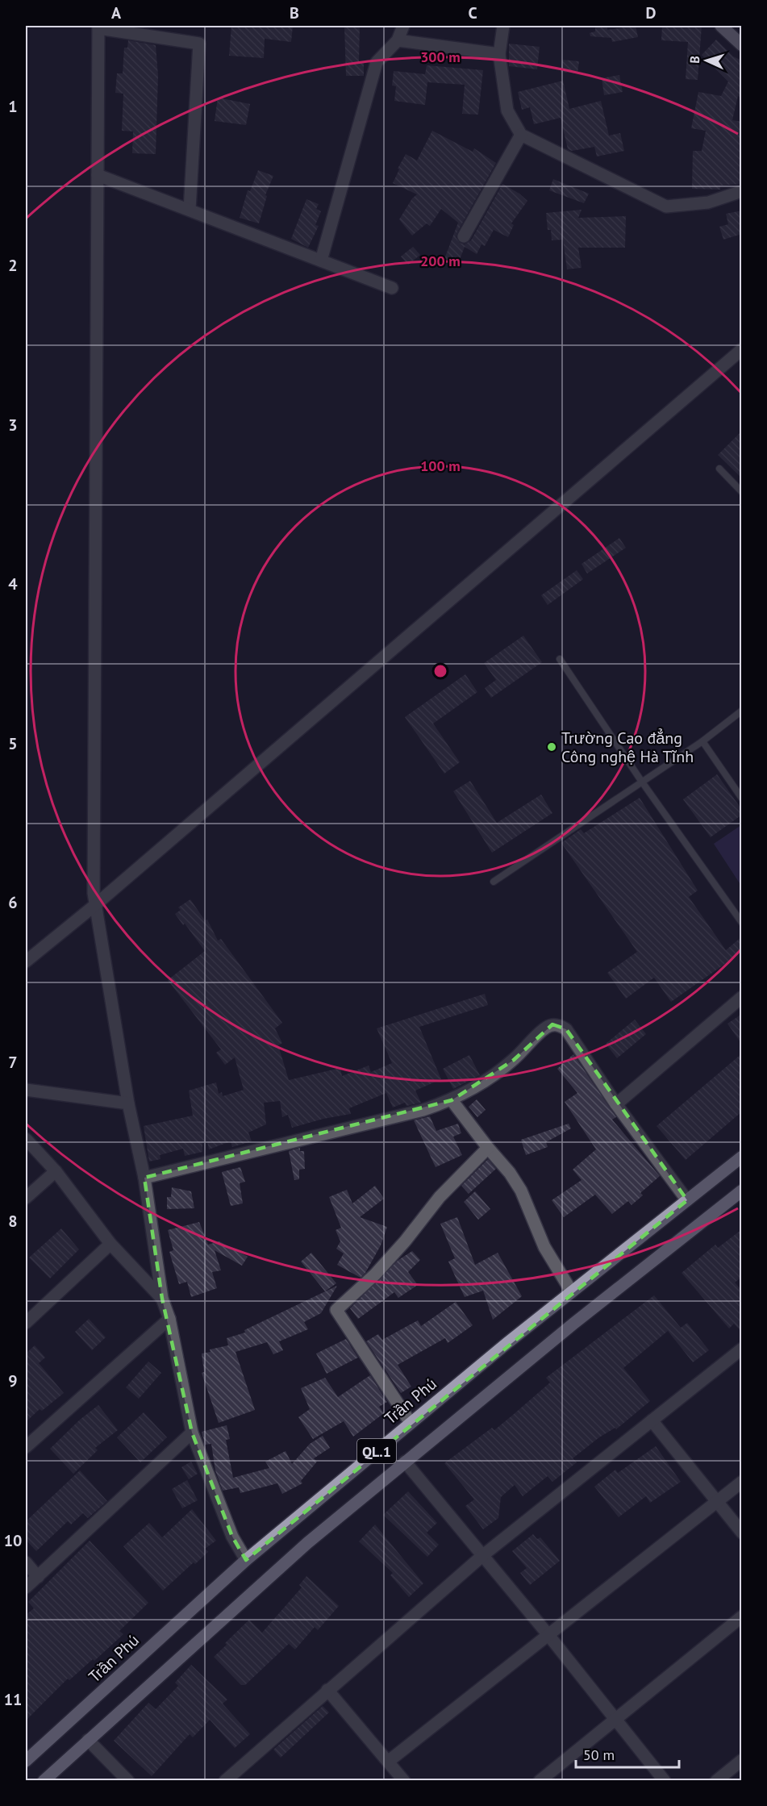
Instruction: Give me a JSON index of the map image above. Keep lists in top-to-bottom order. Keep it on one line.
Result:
{"streets":{"main road":["Trần Phú","QL.1"]},"places":["Trường Cao đẳng Công nghệ Hà Tĩnh"],"scale_bar":"50 m","north":"left","grid":{"columns":["A","B","C","D"],"rows":["1","2","3","4","5","6","7","8","9","10","11"]},"rings":["300 m","200 m","100 m"]}
